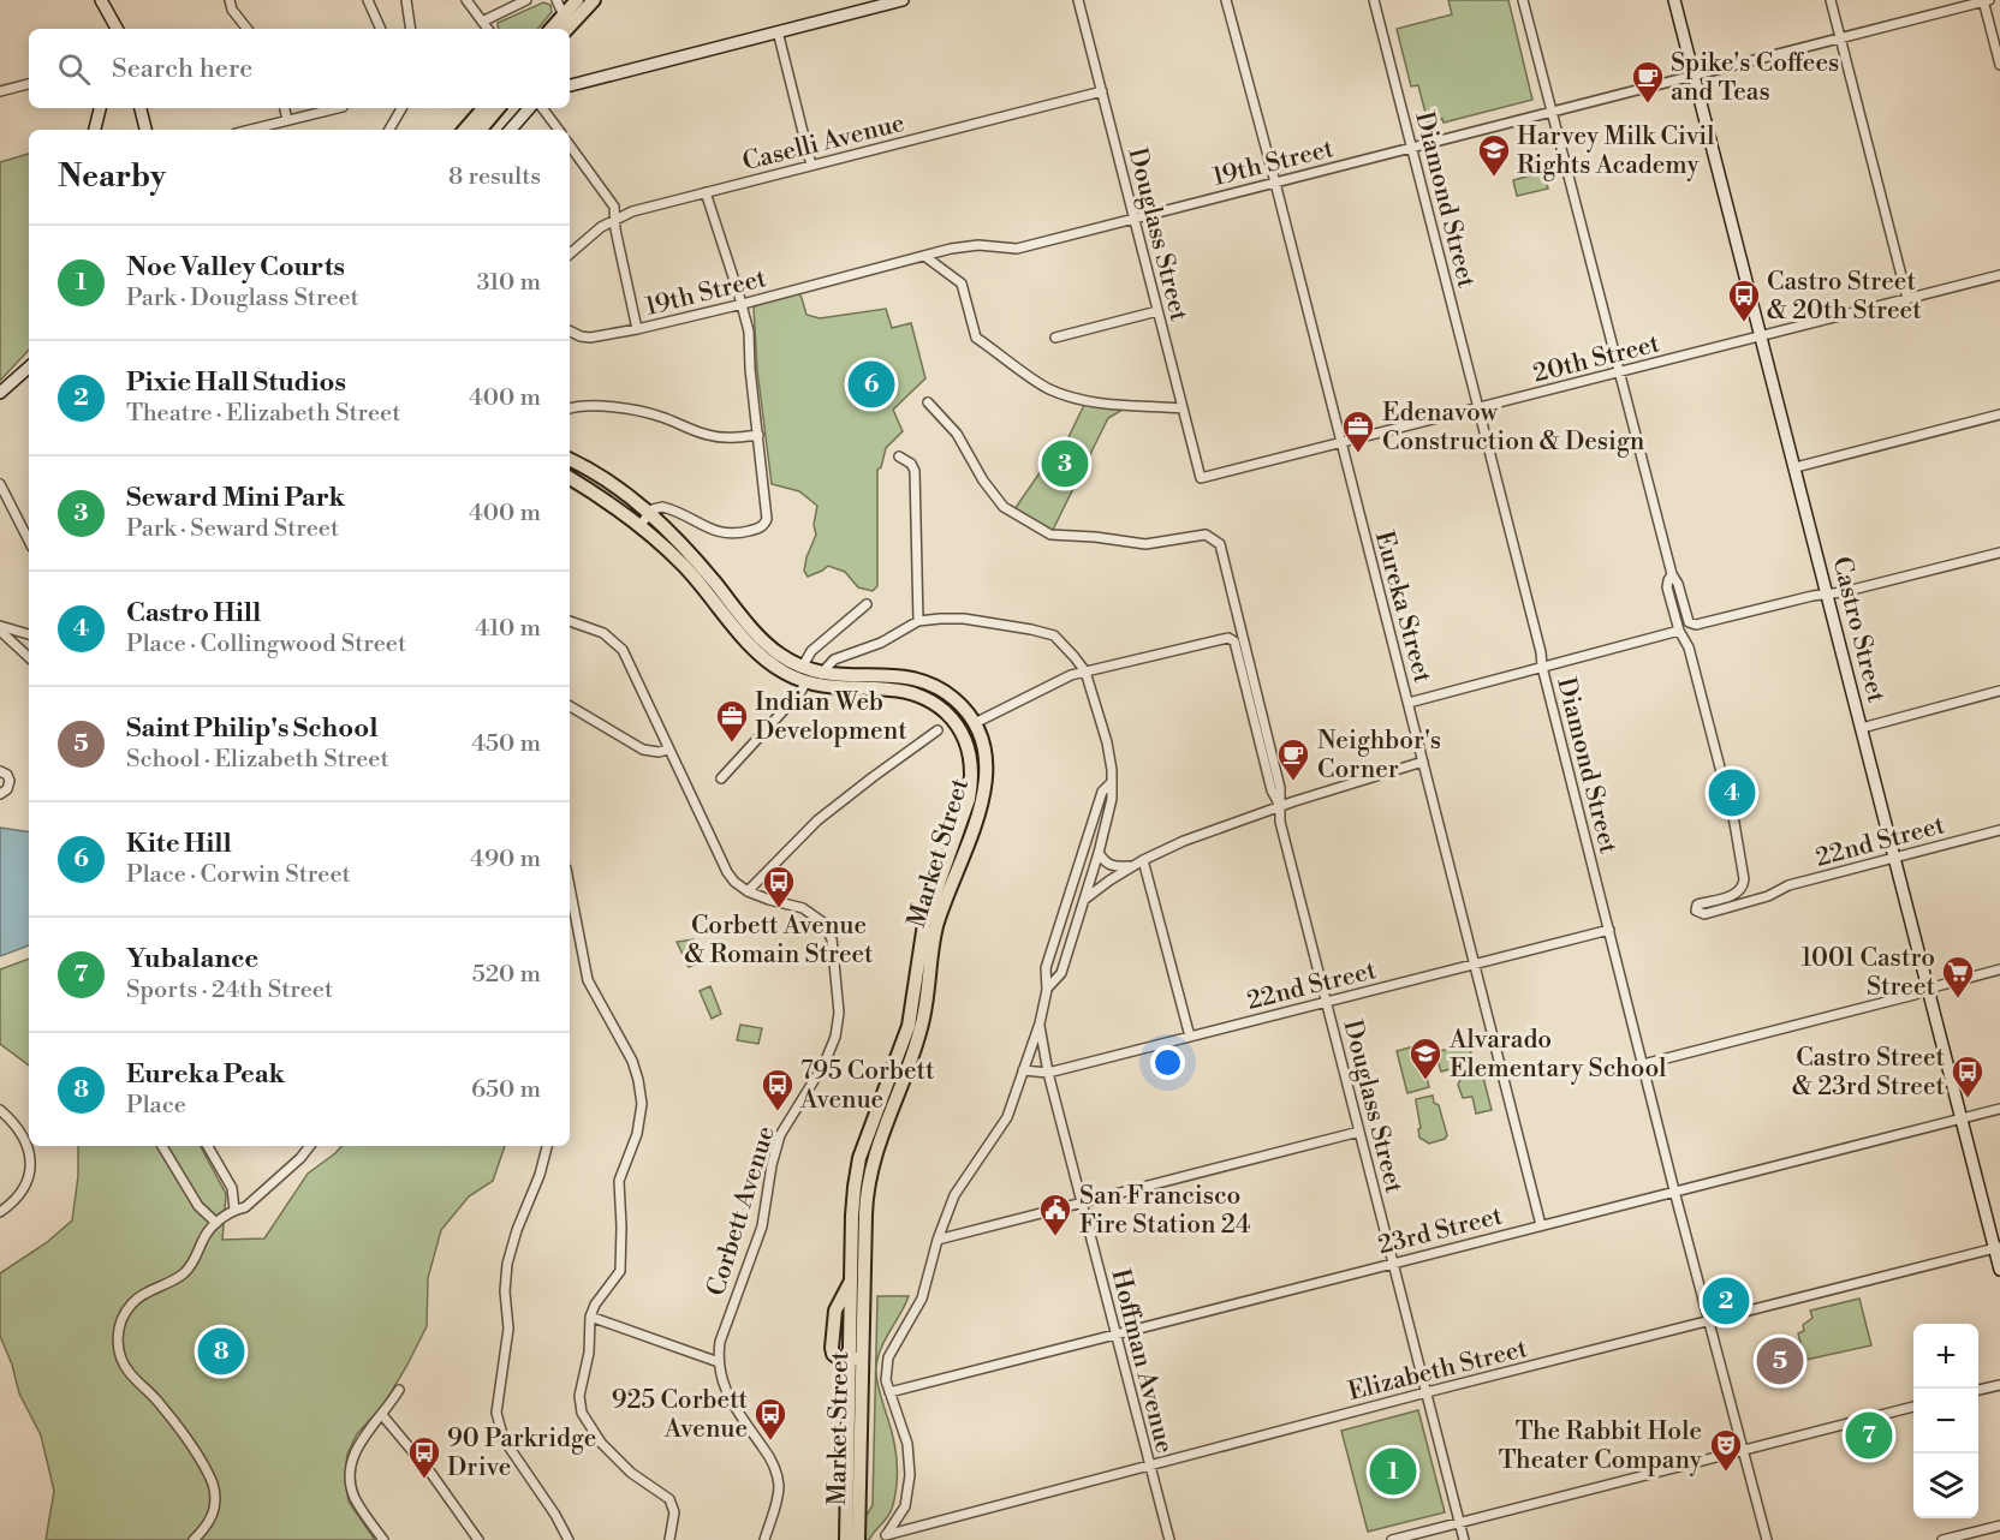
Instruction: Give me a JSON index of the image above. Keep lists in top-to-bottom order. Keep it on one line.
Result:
{"streets":{"main road":["Market Street"],"street":["Caselli Avenue","19th Street","Diamond Street","Douglass Street","20th Street","Eureka Street","Castro Street","22nd Street","Corbett Avenue","23rd Street","Hoffman Avenue","Elizabeth Street"]},"crossings":[["Caselli Avenue","Douglass Street"],["19th Street","Diamond Street"],["19th Street","Douglass Street"],["19th Street","Eureka Street"],["19th Street","Castro Street"],["Diamond Street","20th Street"],["Diamond Street","22nd Street"],["Diamond Street","23rd Street"],["Diamond Street","Elizabeth Street"],["Douglass Street","20th Street"],["Douglass Street","22nd Street"],["Douglass Street","23rd Street"],["Douglass Street","Elizabeth Street"],["20th Street","Eureka Street"],["20th Street","Castro Street"],["Eureka Street","22nd Street"],["Eureka Street","23rd Street"],["Castro Street","22nd Street"],["Castro Street","23rd Street"],["Castro Street","Elizabeth Street"],["22nd Street","Hoffman Avenue"],["23rd Street","Hoffman Avenue"],["Hoffman Avenue","Elizabeth Street"]],"places":{"cafe":["Spike's Coffees and Teas","Neighbor's Corner"],"school or university":["Harvey Milk Civil Rights Academy","Alvarado Elementary School"],"bus stop":["Castro Street & 20th Street","Corbett Avenue & Romain Street","Castro Street & 23rd Street","795 Corbett Avenue","925 Corbett Avenue","90 Parkridge Drive"],"office":["Edenavow Construction & Design","Indian Web Development"],"supermarket":["1001 Castro Street"],"public building":["San Francisco Fire Station 24"],"theatre":["The Rabbit Hole Theater Company"]},"page":{"search":"Search here","heading":["Nearby","8 results"],"list":[{"mark":"1","name":"Noe Valley Courts","note":"Park · Douglass Street","value":"310 m"},{"mark":"2","name":"Pixie Hall Studios","note":"Theatre · Elizabeth Street","value":"400 m"},{"mark":"3","name":"Seward Mini Park","note":"Park · Seward Street","value":"400 m"},{"mark":"4","name":"Castro Hill","note":"Place · Collingwood Street","value":"410 m"},{"mark":"5","name":"Saint Philip's School","note":"School · Elizabeth Street","value":"450 m"},{"mark":"6","name":"Kite Hill","note":"Place · Corwin Street","value":"490 m"},{"mark":"7","name":"Yubalance","note":"Sports · 24th Street","value":"520 m"},{"mark":"8","name":"Eureka Peak","note":"Place","value":"650 m"}],"pins":["6","3","4","2","8","5","7","1"],"map_buttons":["+","−"]}}
